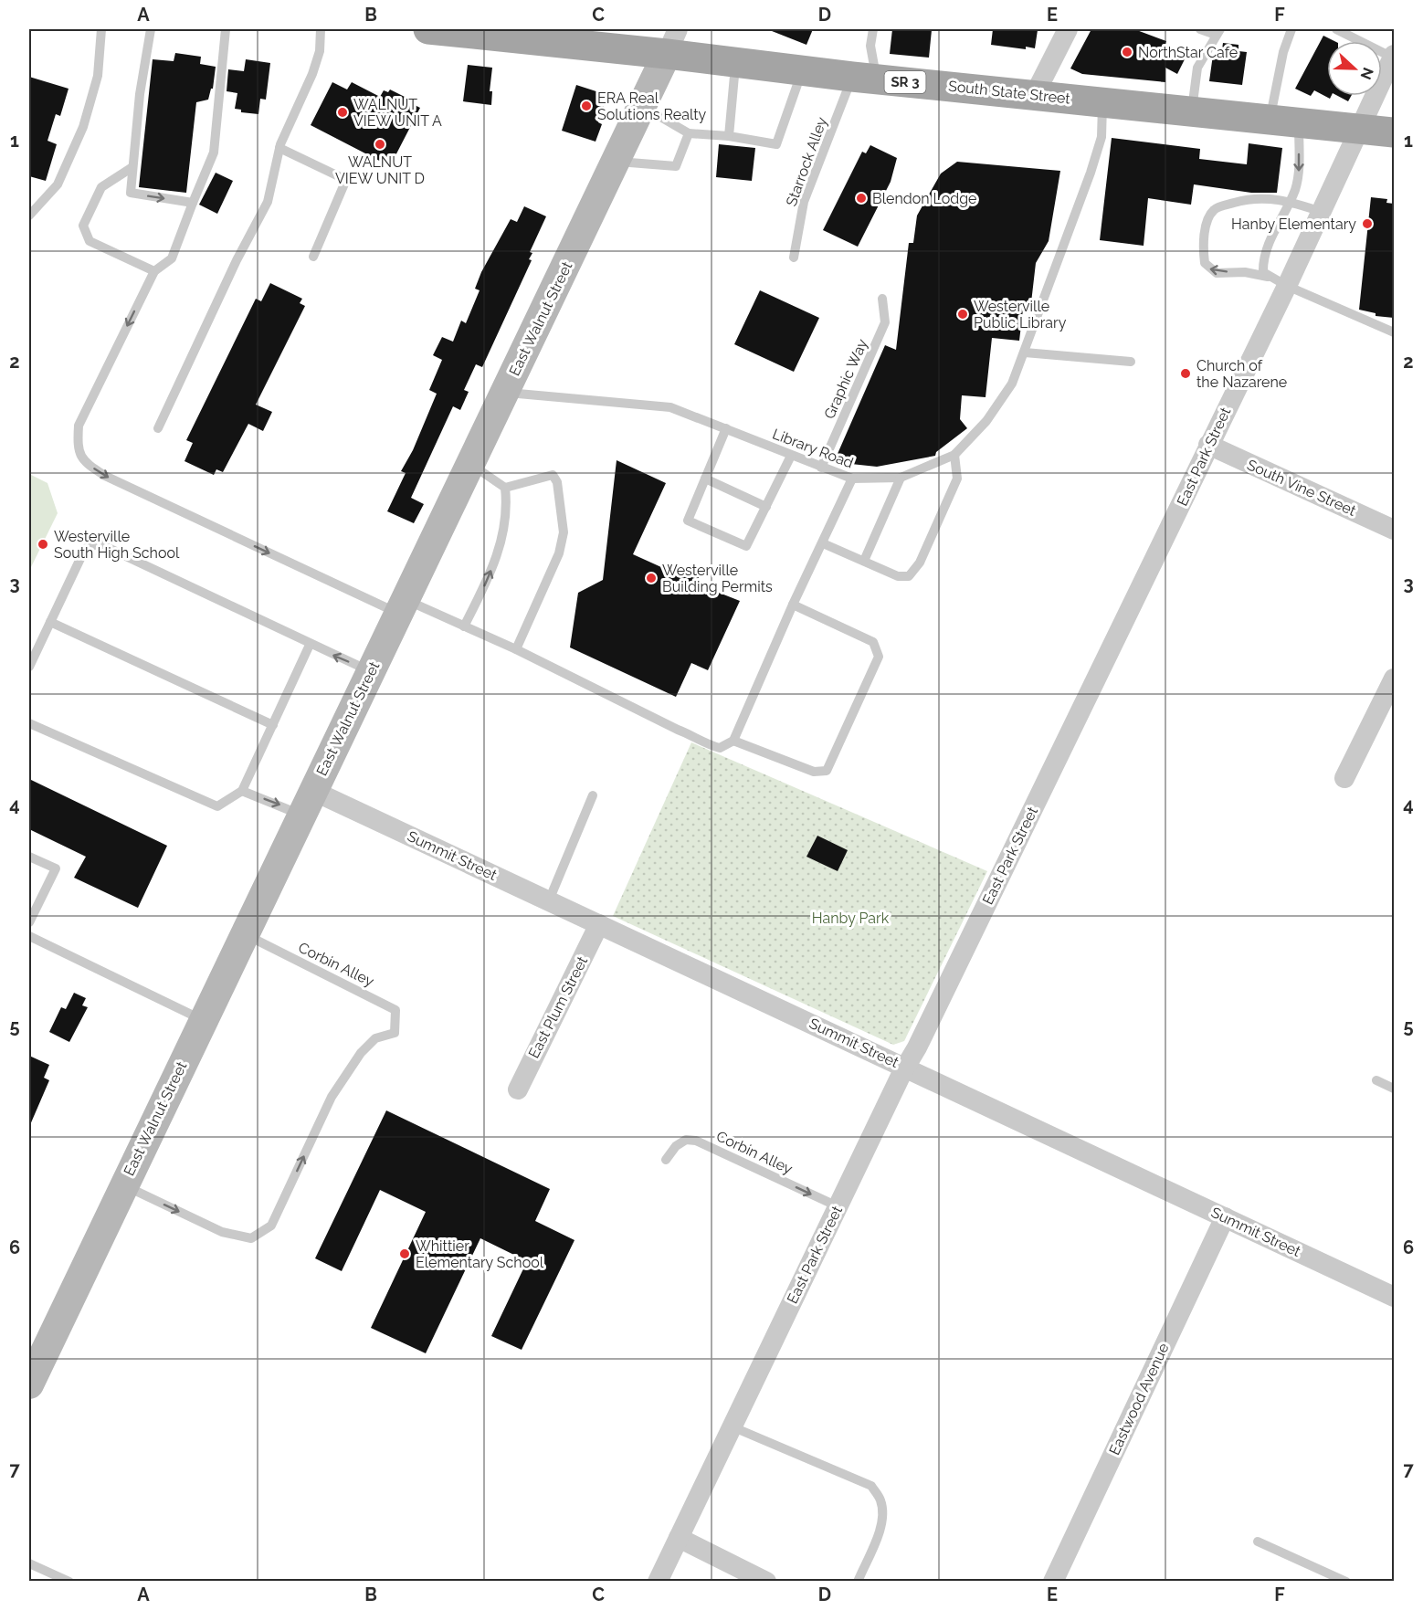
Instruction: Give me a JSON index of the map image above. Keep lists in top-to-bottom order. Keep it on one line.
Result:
{"streets":{"main road":["SR 3","South State Street","East Walnut Street"],"street":["East Park Street","South Vine Street","Summit Street","East Plum Street","Eastwood Avenue"],"lane":["Starrock Alley","Graphic Way","Library Road","Corbin Alley"]},"crossings":[["South State Street","Starrock Alley"],["South State Street","East Walnut Street"],["South State Street","Library Road"],["South State Street","East Park Street"],["East Walnut Street","Library Road"],["East Walnut Street","Summit Street"],["East Walnut Street","Corbin Alley"],["Graphic Way","Library Road"],["East Park Street","South Vine Street"],["East Park Street","Summit Street"],["East Park Street","Corbin Alley"],["Summit Street","East Plum Street"],["Summit Street","Eastwood Avenue"]],"parks":["Hanby Park"],"places":["NorthStar Cafe","ERA Real Solutions Realty","WALNUT VIEW UNIT A","WALNUT VIEW UNIT D","Blendon Lodge","Hanby Elementary","Westerville Public Library","Church of the Nazarene","Westerville South High School","Westerville Building Permits","Whittier Elementary School"],"north":"right","grid":{"columns":["A","B","C","D","E","F"],"rows":["1","2","3","4","5","6","7"]}}
